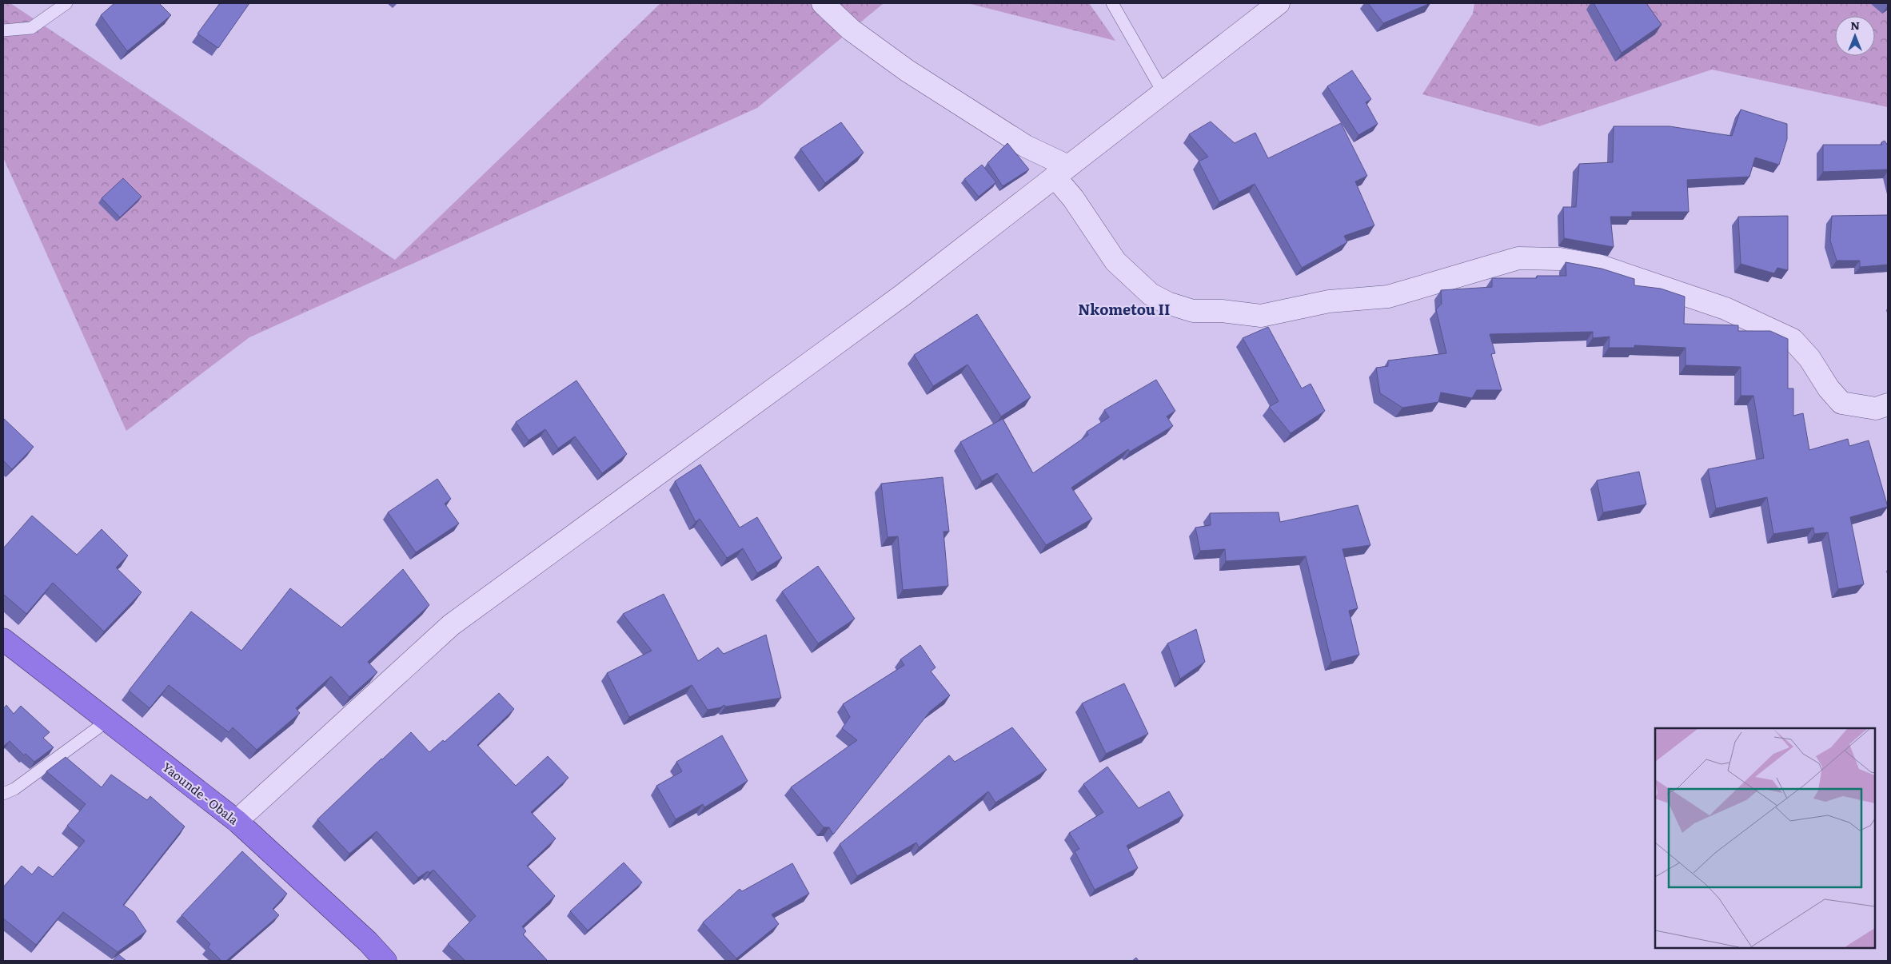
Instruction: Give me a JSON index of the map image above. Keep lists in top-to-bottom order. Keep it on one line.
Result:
{"streets":{"highway":["Yaounde - Obala"]},"districts":["Nkometou II"],"north":"top"}
